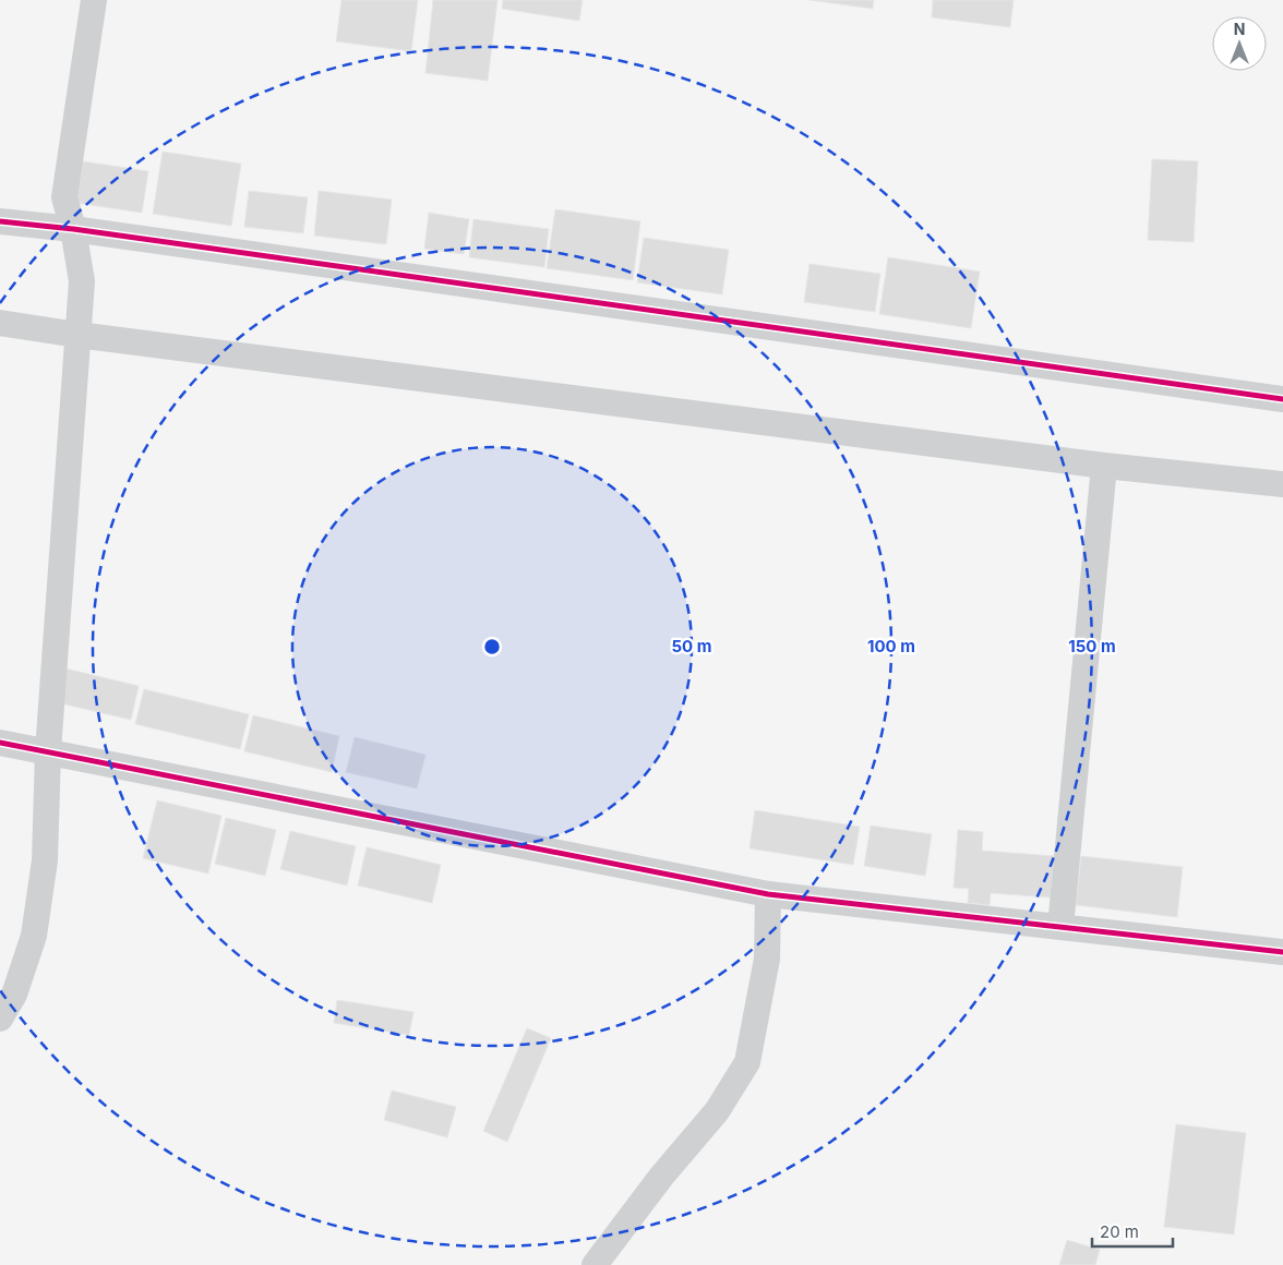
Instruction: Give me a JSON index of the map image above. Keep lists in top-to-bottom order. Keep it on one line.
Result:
{"scale_bar":"20 m","north":"top","rings":["50 m","100 m","150 m"]}
